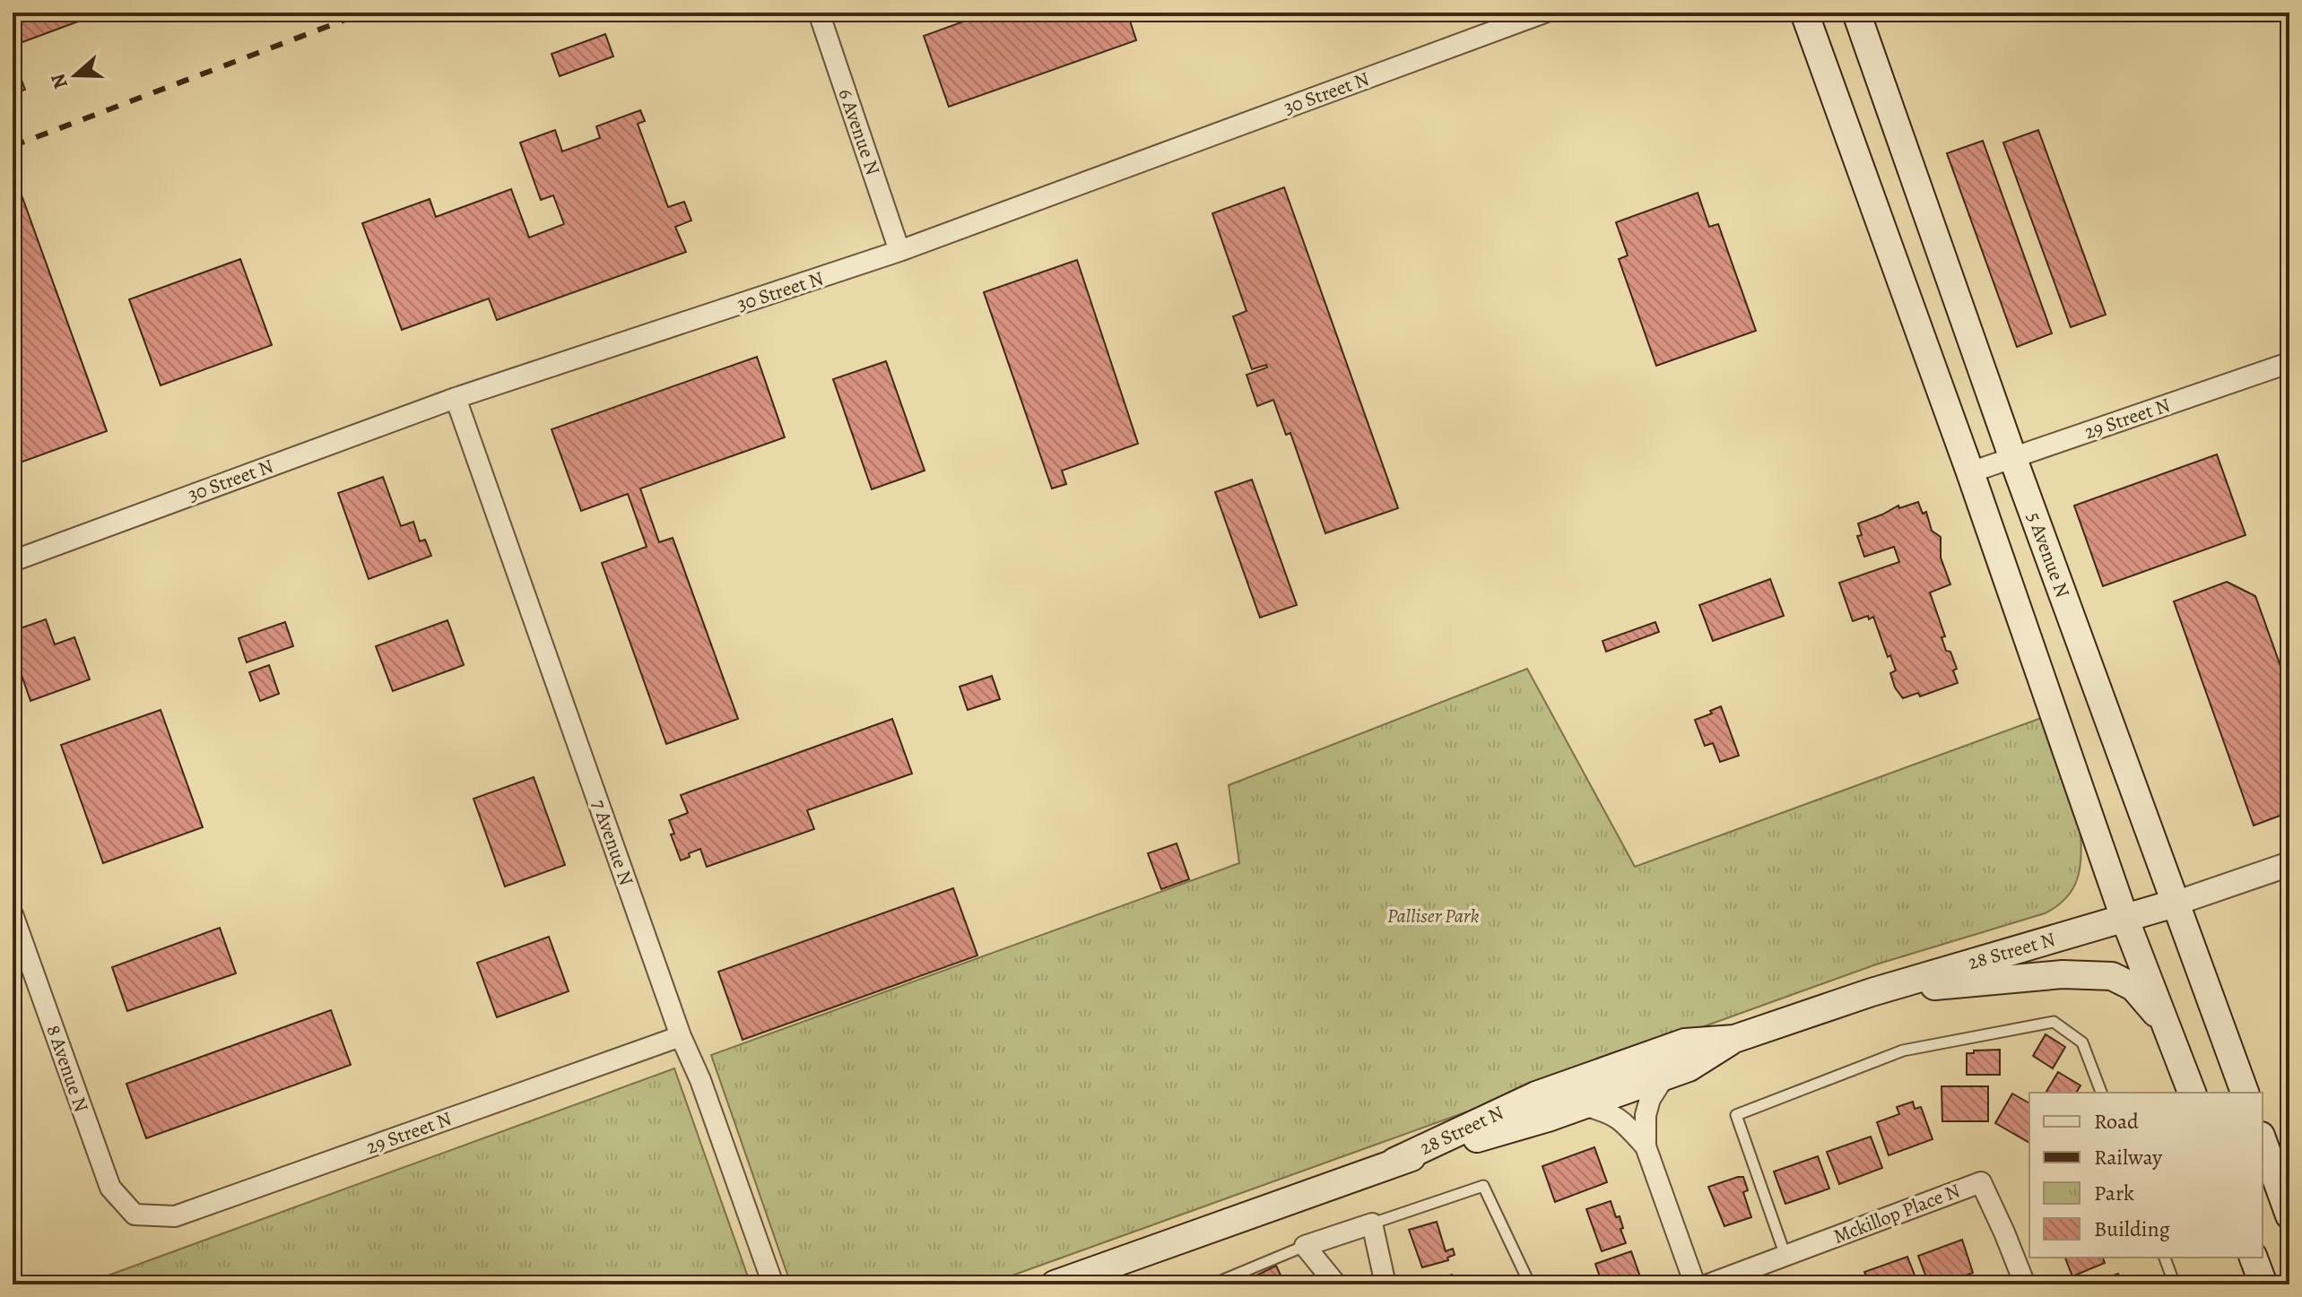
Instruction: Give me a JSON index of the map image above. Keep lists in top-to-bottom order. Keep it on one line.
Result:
{"streets":{"main road":["5 Avenue N","28 Street N"],"street":["30 Street N","6 Avenue N","29 Street N","7 Avenue N","8 Avenue N","Mckillop Place N"]},"crossings":[["30 Street N","6 Avenue N"],["30 Street N","7 Avenue N"],["29 Street N","5 Avenue N"],["29 Street N","7 Avenue N"],["29 Street N","8 Avenue N"],["5 Avenue N","28 Street N"]],"parks":["Palliser Park"],"legend":["Road","Railway","Park","Building"],"north":"left"}
